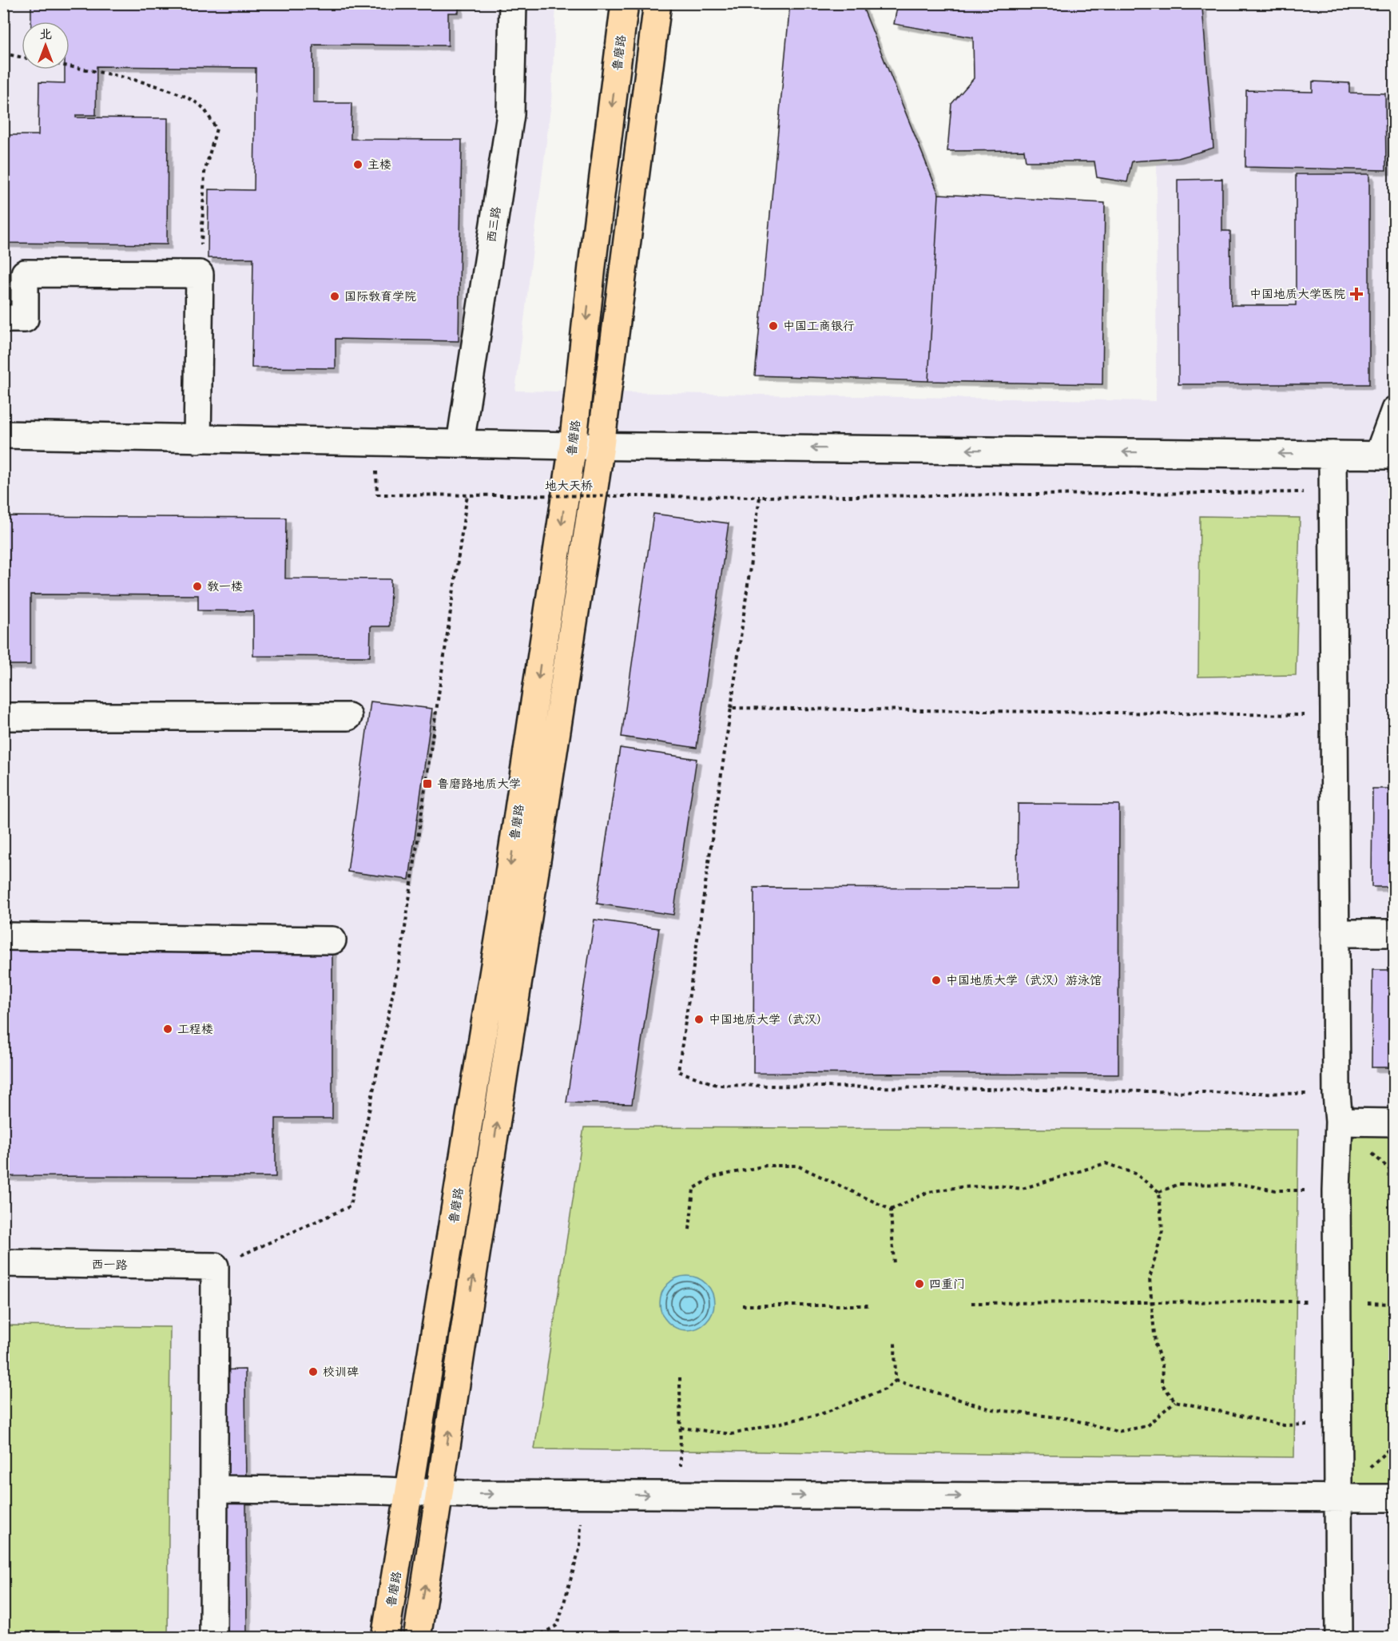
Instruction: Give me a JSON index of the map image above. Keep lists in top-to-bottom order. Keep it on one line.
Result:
{"streets":{"main road":["鲁磨路"],"street":["西三路","西一路"],"path":["地大天桥"]},"places":{"other":["主楼","国际教育学院","中国工商银行","教一楼","中国地质大学（武汉）游泳馆","中国地质大学（武汉）","工程楼","四重门","校训碑"],"health":["中国地质大学医院"],"transit":["鲁磨路地质大学"]},"north":"top"}
